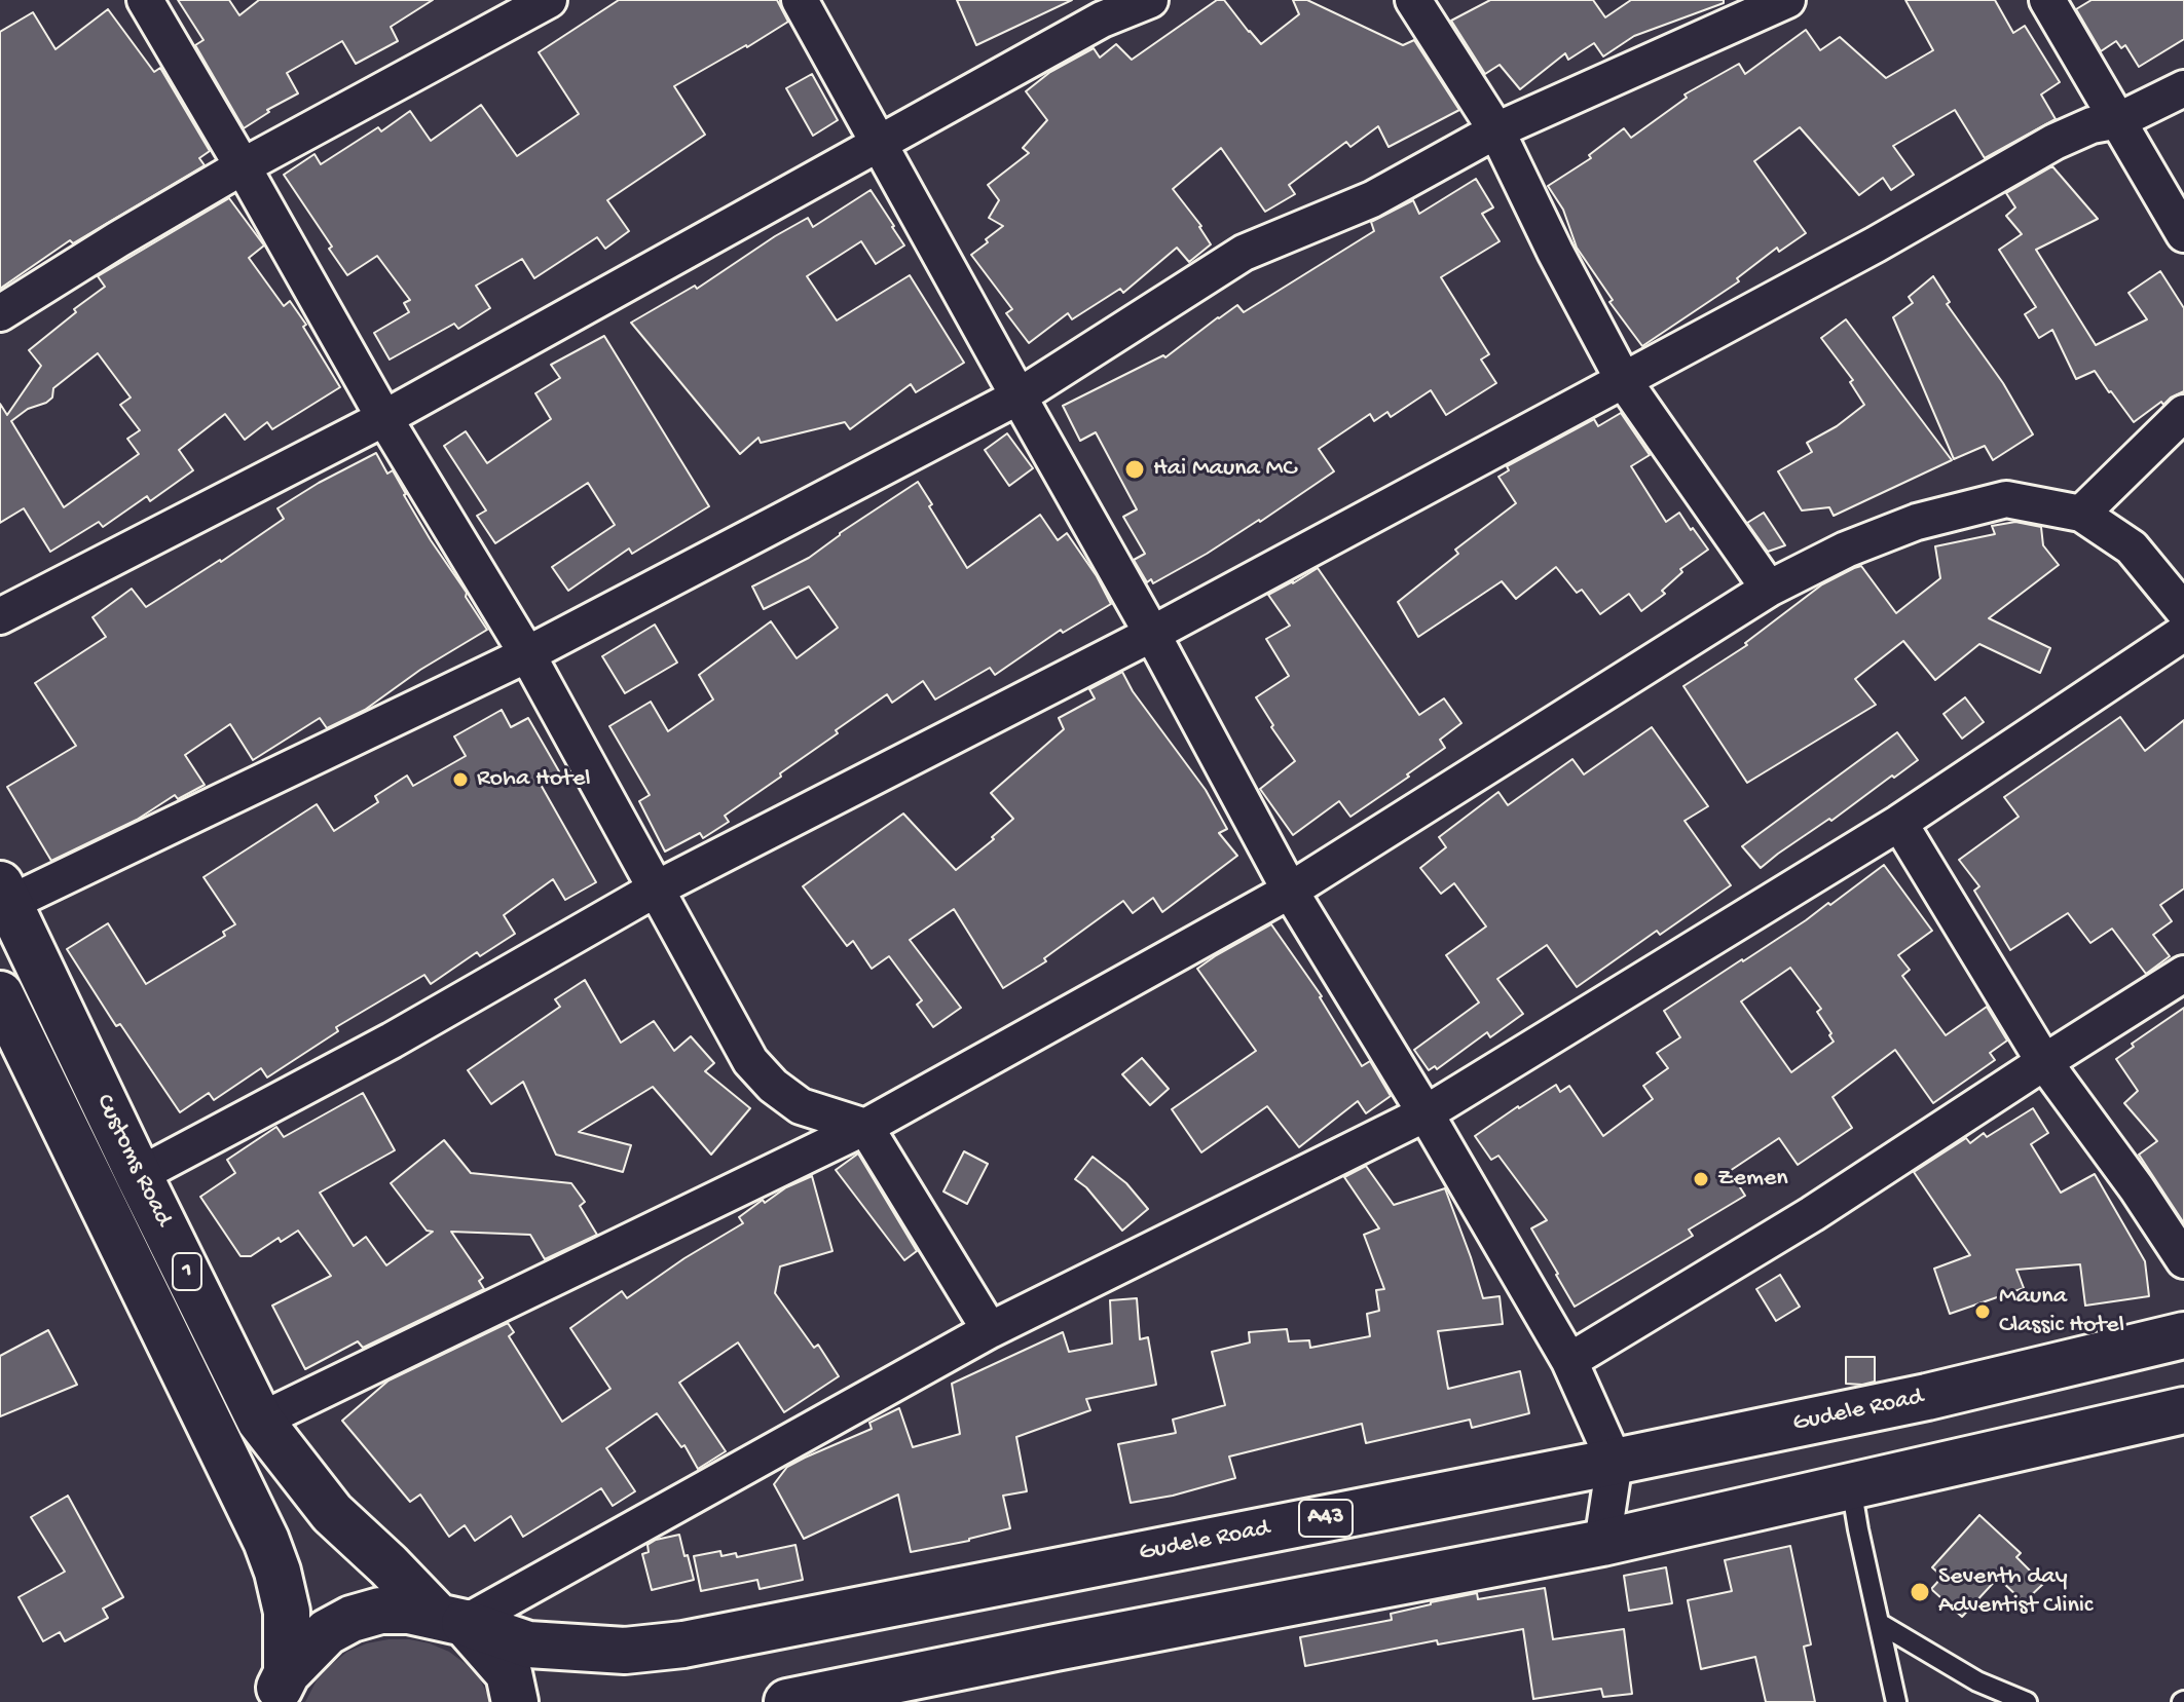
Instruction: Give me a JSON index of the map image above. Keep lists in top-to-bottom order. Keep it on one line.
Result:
{"streets":{"main road":["Customs Road","1","Gudele Road","A43"]},"crossings":[["Customs Road","1"],["Customs Road","Gudele Road"],["1","Gudele Road"]],"places":["Hai Mauna MC","Roha Hotel","Zemen","Mauna Classic Hotel","Seventh day Adventist Clinic"]}
